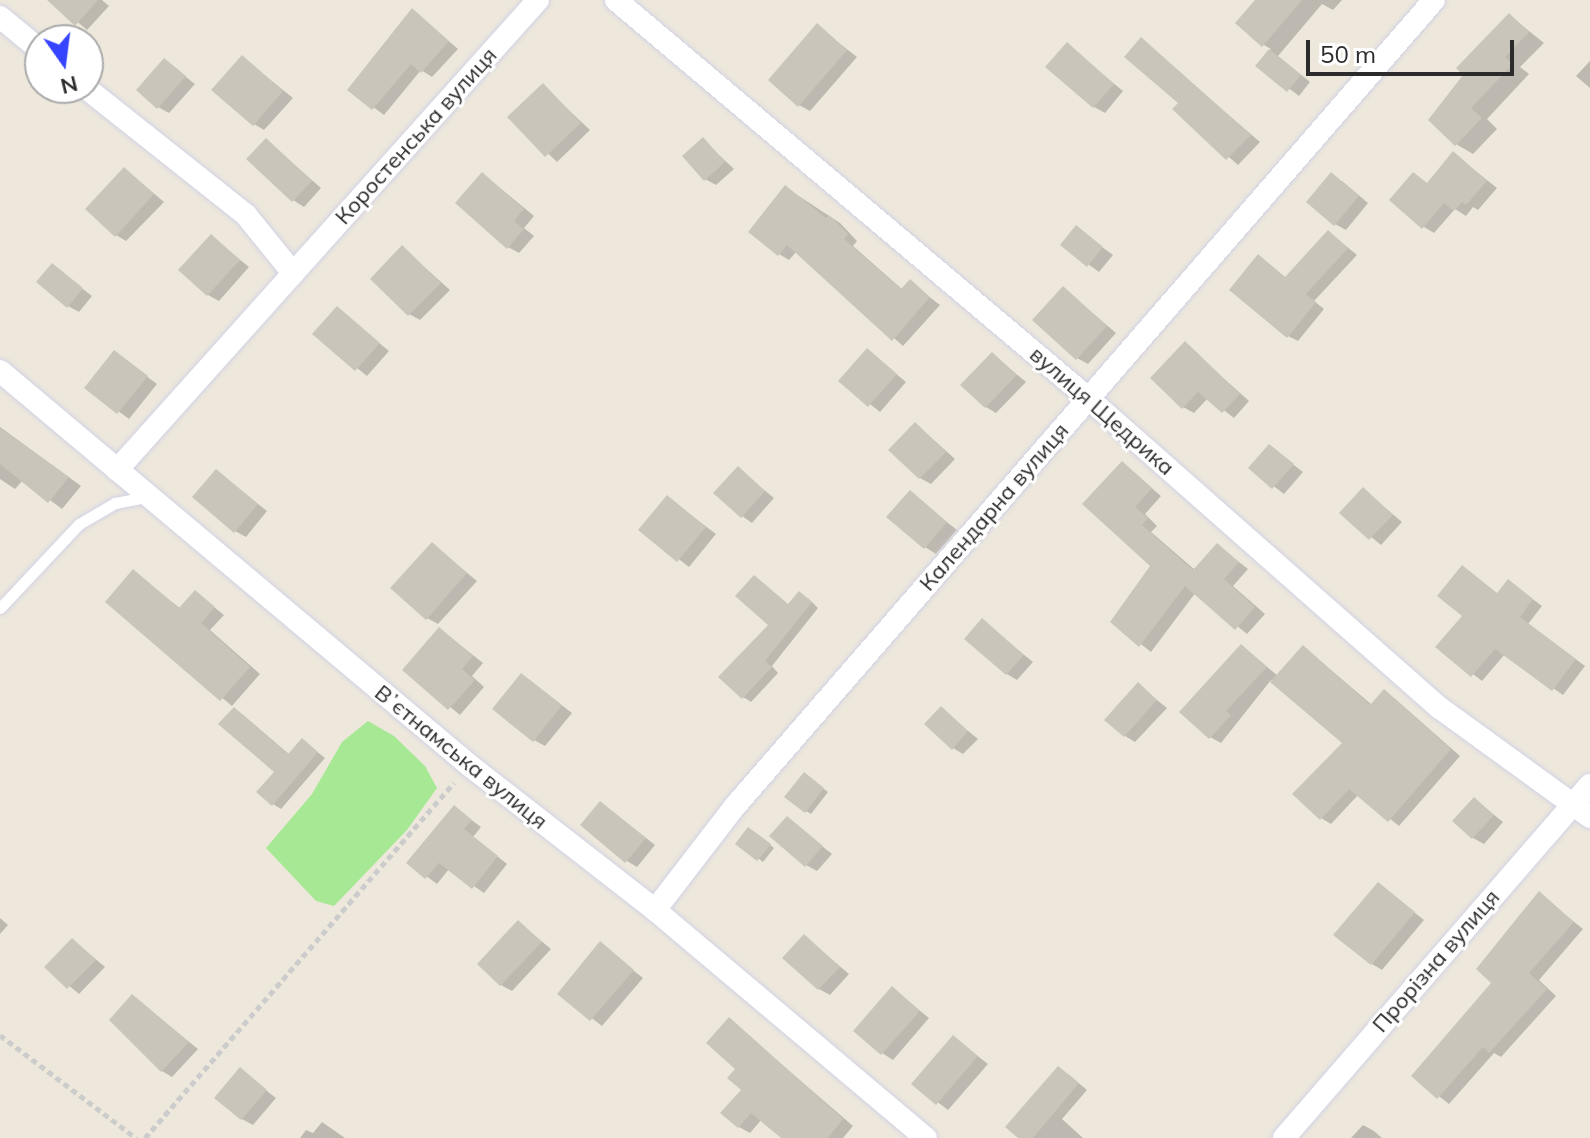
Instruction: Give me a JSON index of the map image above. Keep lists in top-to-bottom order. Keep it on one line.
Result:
{"streets":{"street":["Коростенська вулиця","вулиця Щедрика","Календарна вулиця","Вʼєтнамська вулиця","Прорізна вулиця"]},"crossings":[["Коростенська вулиця","Вʼєтнамська вулиця"],["вулиця Щедрика","Календарна вулиця"],["вулиця Щедрика","Прорізна вулиця"],["Календарна вулиця","Вʼєтнамська вулиця"]],"scale_bar":"50 m","north":"bottom"}
